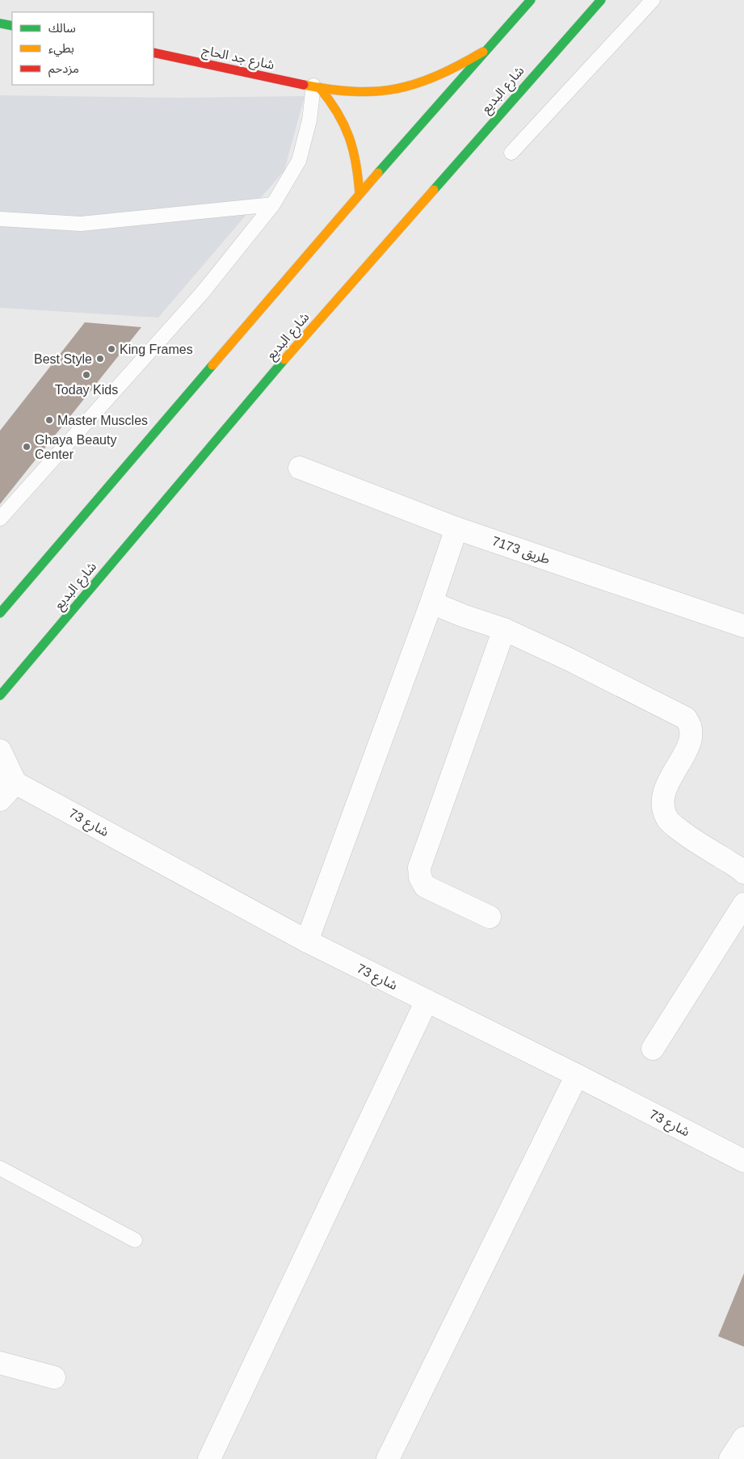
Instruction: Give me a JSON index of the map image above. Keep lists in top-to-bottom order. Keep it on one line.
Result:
{"streets":{"main road":["شارع جد الحاج","شارع البديع"],"street":["طريق 7173","شارع 73"]},"places":["King Frames","Best Style","Today Kids","Master Muscles","Ghaya Beauty Center"],"legend":["سالك","بطيء","مزدحم"]}
